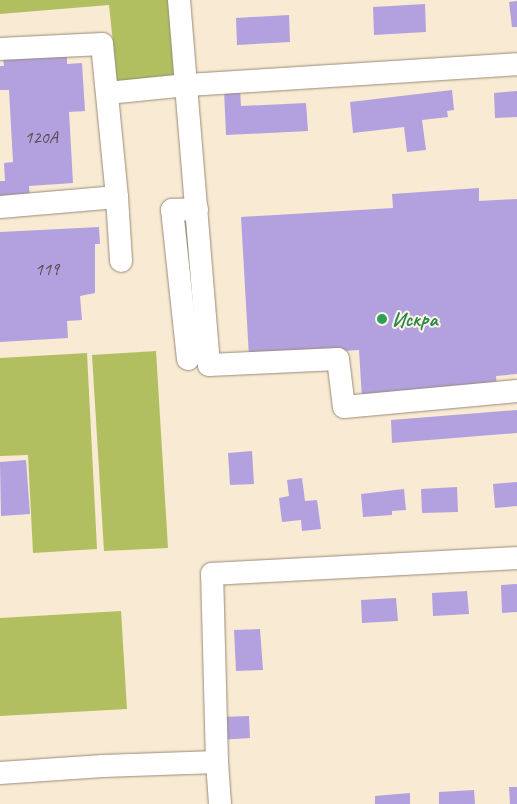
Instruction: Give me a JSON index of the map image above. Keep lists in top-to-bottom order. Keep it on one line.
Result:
{"places":["Искра"],"house_numbers":["120А","119"]}
